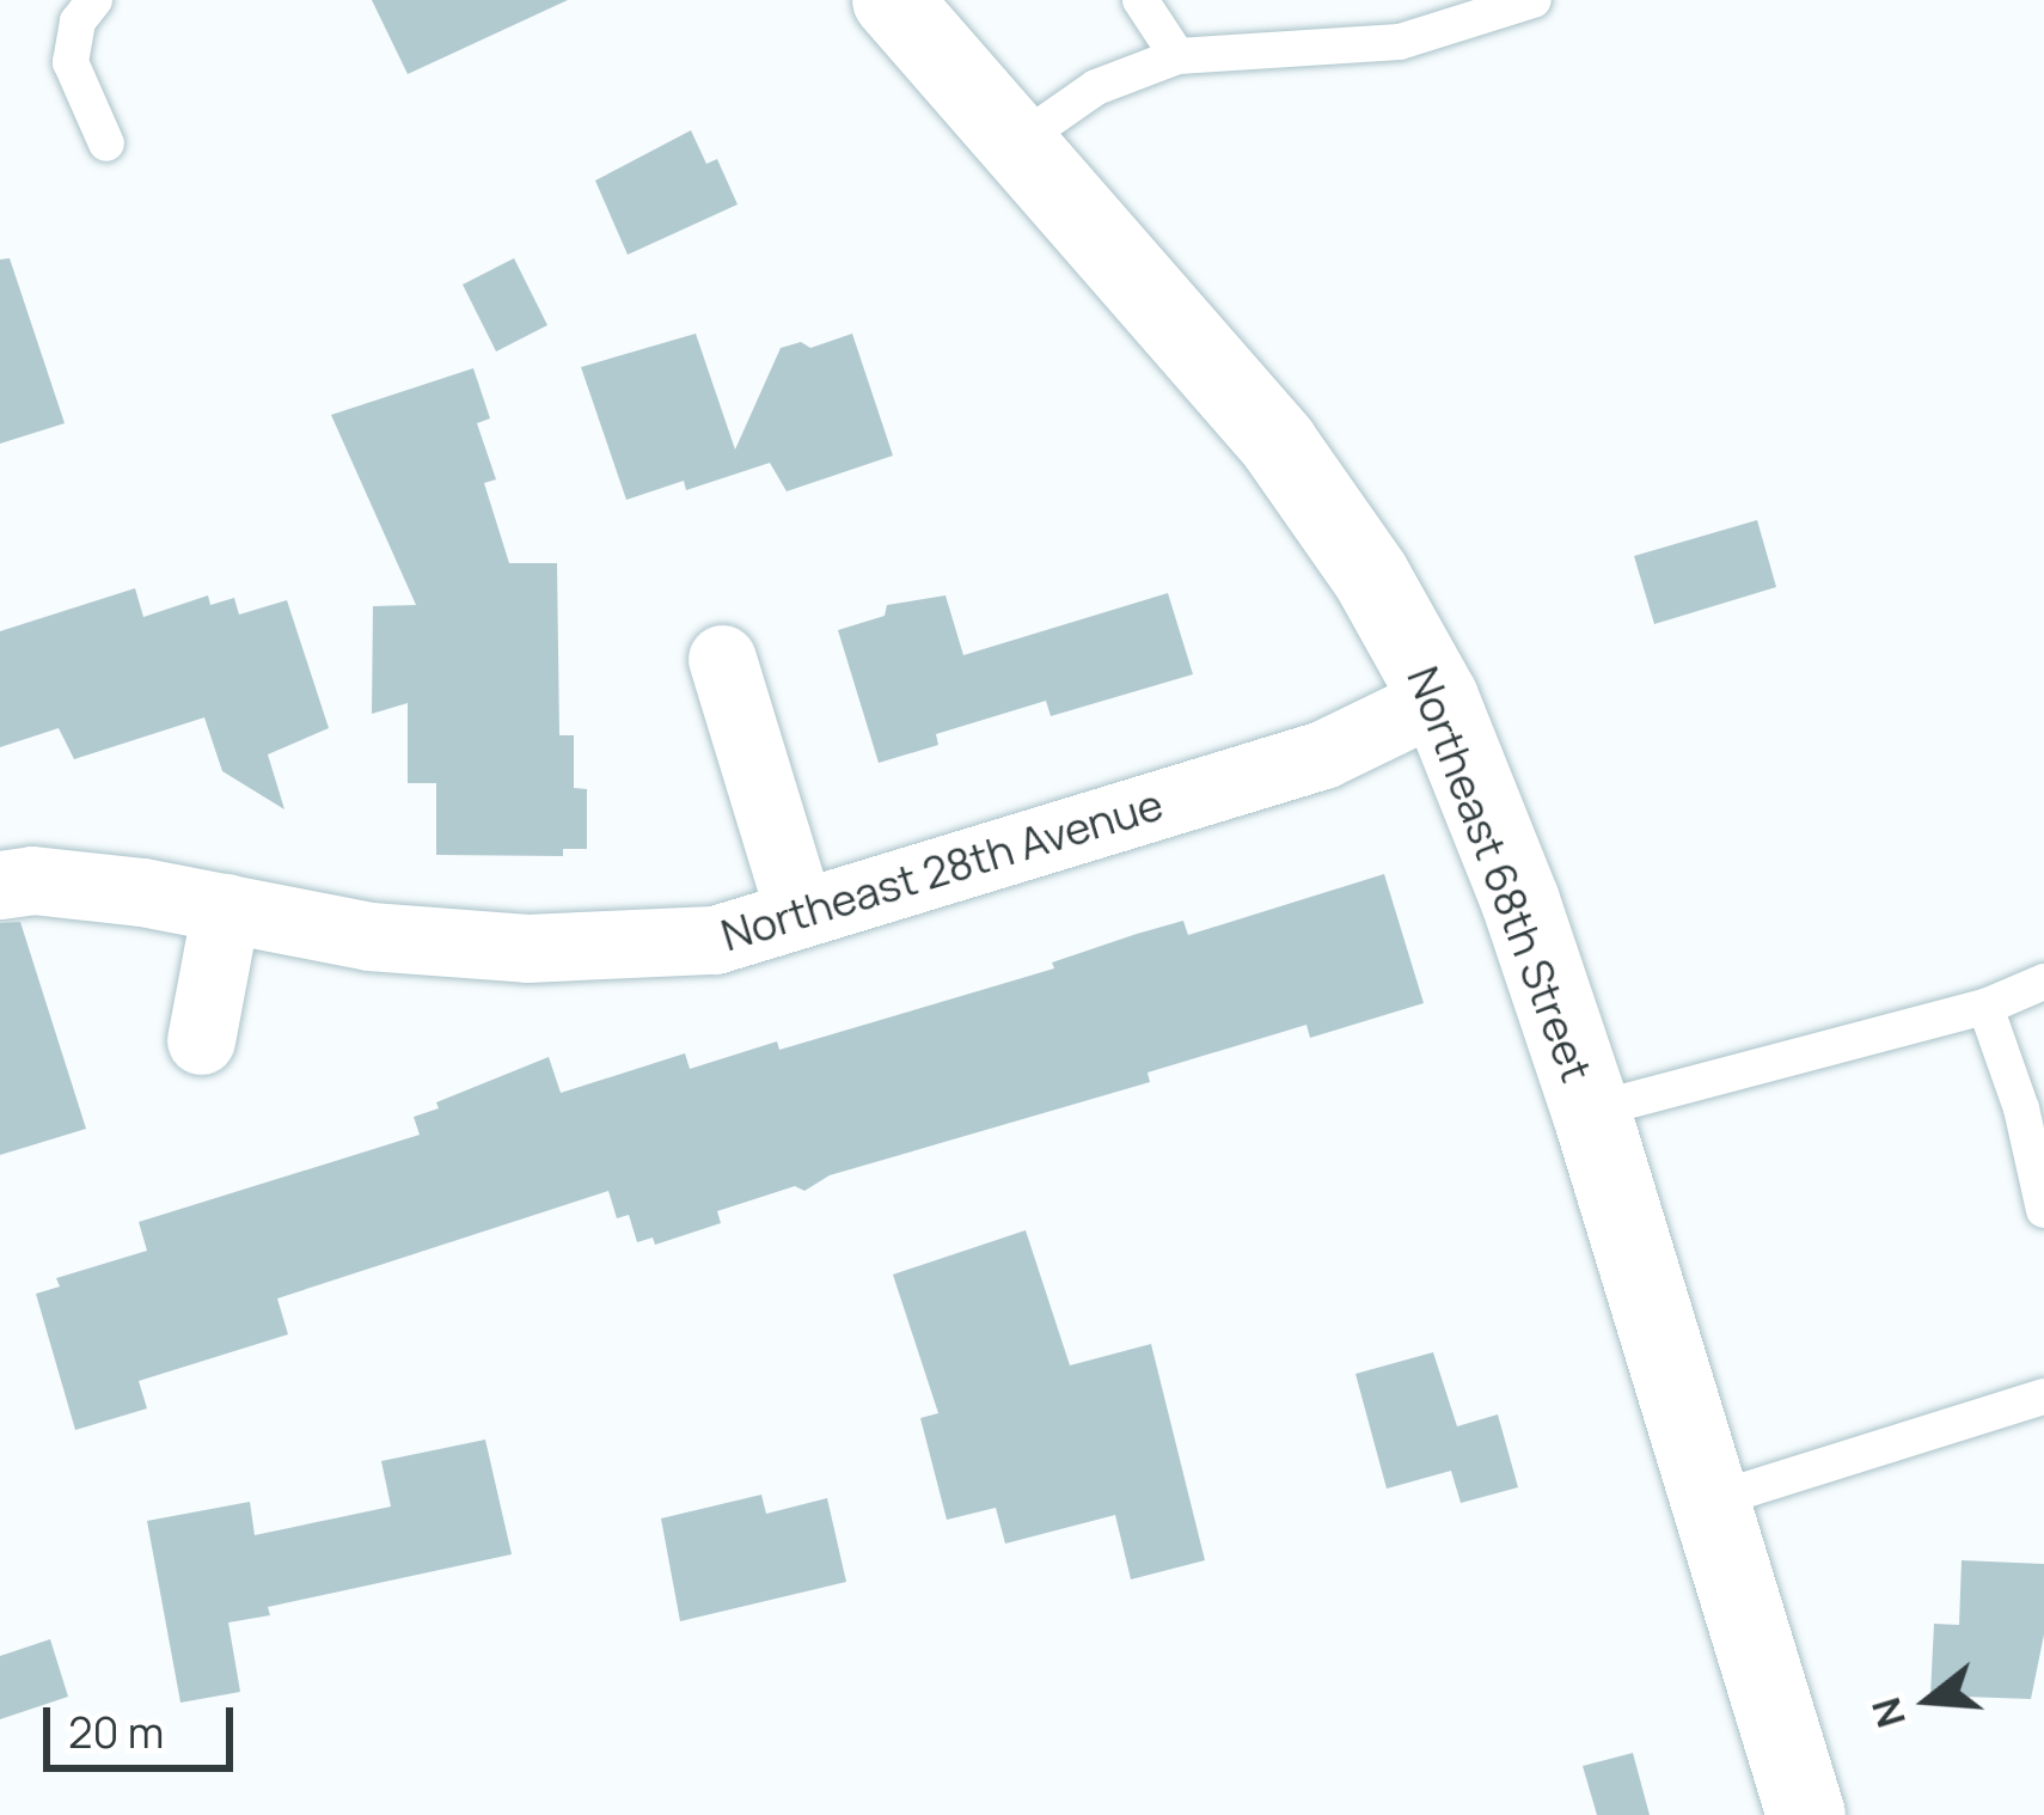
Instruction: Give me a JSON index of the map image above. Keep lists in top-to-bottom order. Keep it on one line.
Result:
{"streets":{"street":["Northeast 28th Avenue","Northeast 68th Street"]},"crossings":[["Northeast 28th Avenue","Northeast 68th Street"]],"scale_bar":"20 m","north":"left"}
